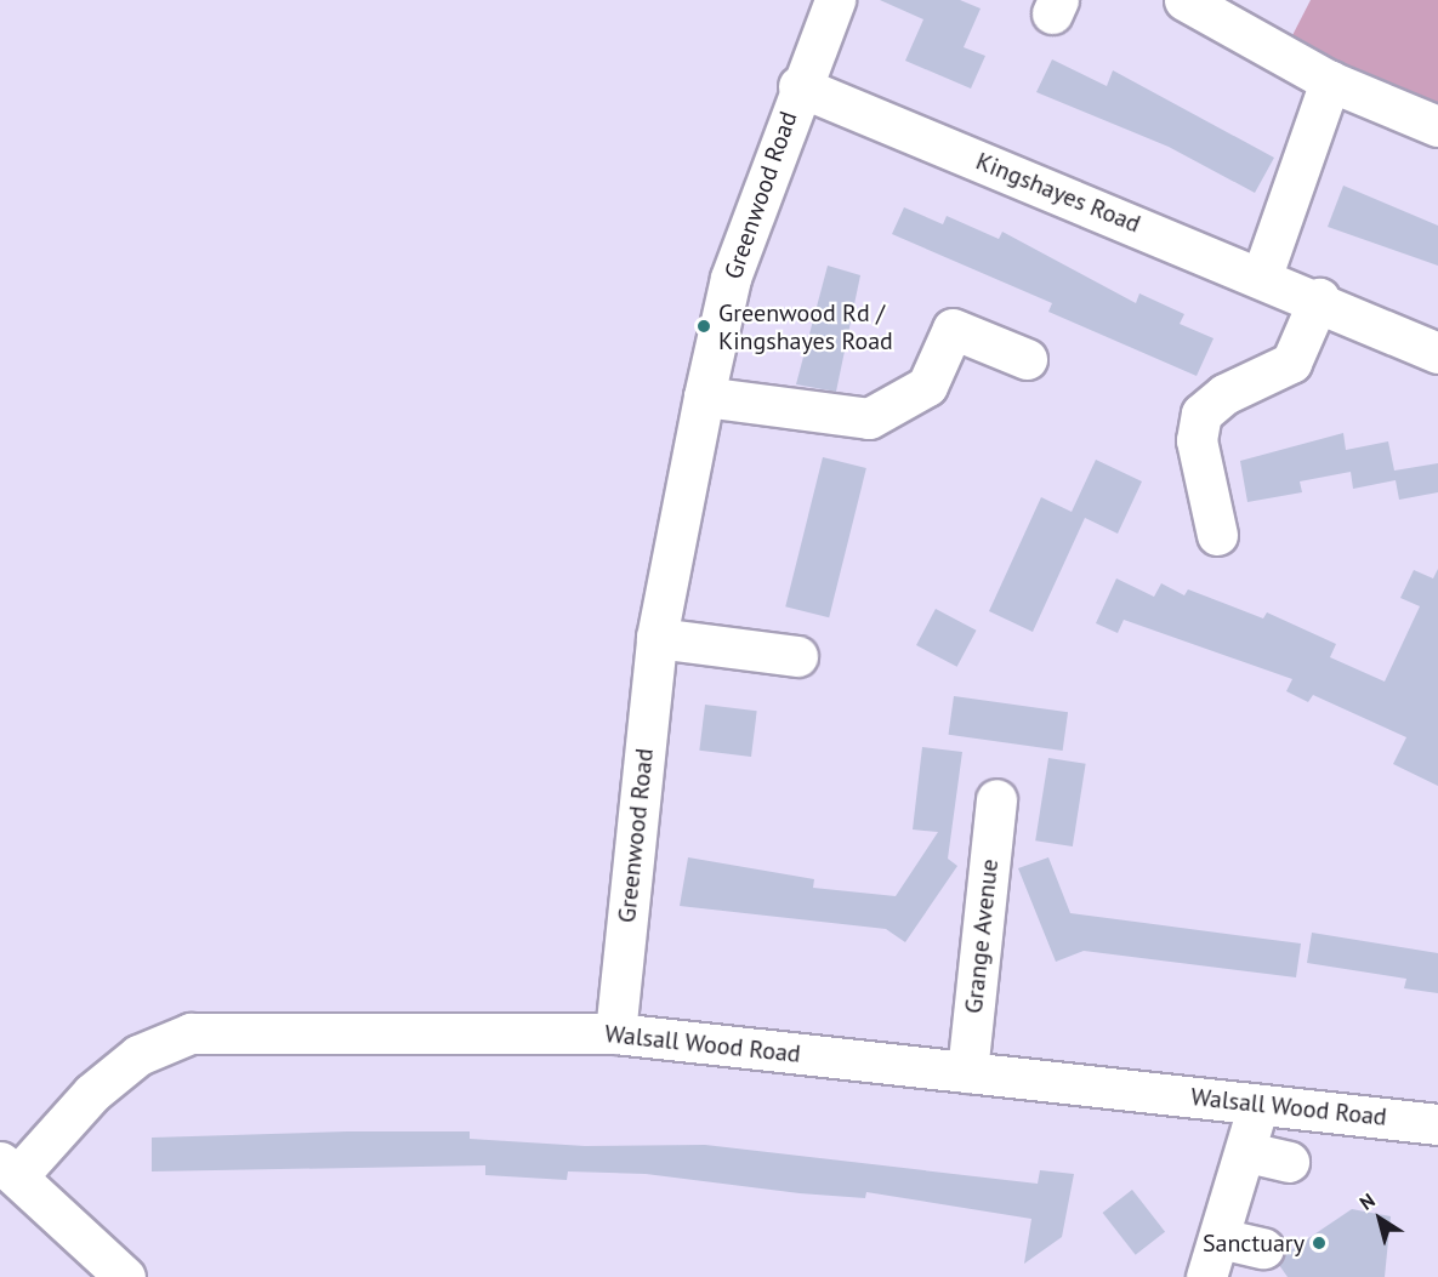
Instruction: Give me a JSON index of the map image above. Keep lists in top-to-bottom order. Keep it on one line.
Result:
{"streets":{"street":["Kingshayes Road","Greenwood Road","Grange Avenue","Walsall Wood Road"]},"crossings":[["Kingshayes Road","Greenwood Road"],["Greenwood Road","Walsall Wood Road"],["Grange Avenue","Walsall Wood Road"]],"places":["Greenwood Rd / Kingshayes Road","Sanctuary"],"north":"top left"}
